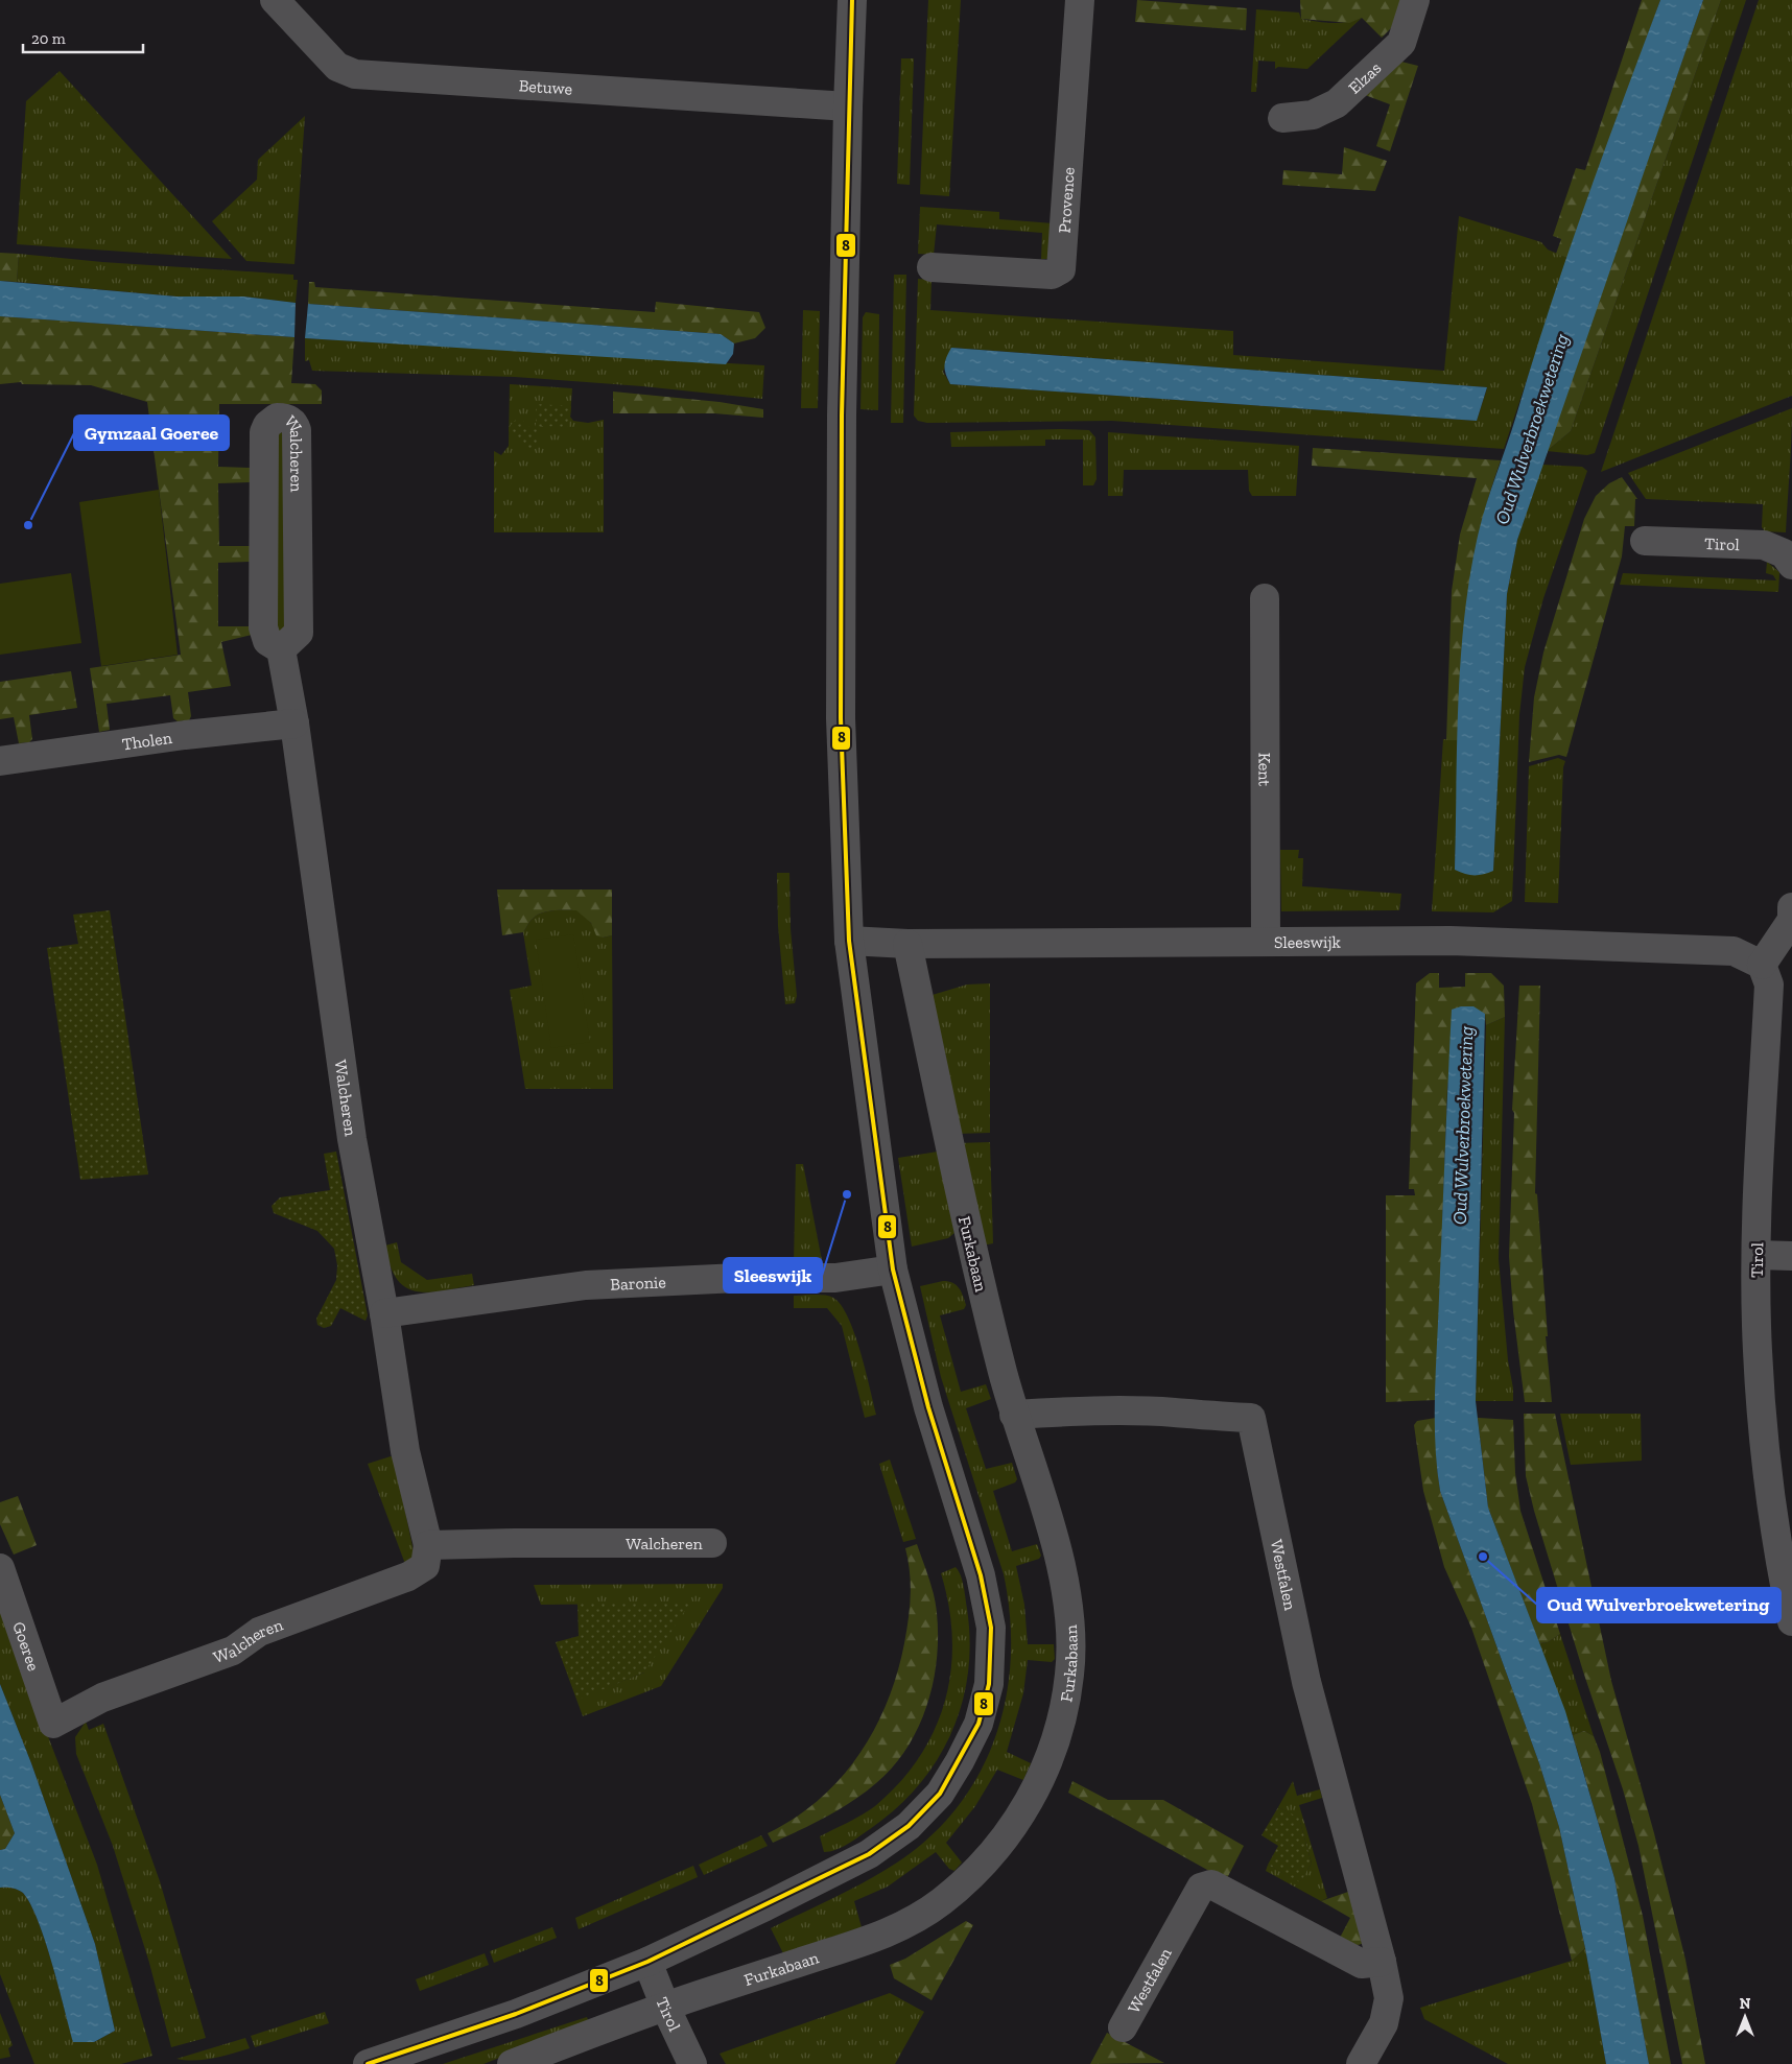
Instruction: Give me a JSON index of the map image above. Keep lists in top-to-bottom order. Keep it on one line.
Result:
{"streets":{"street":["Elzas","Betuwe","Provence","Walcheren","Tirol","Tholen","Kent","Sleeswijk","Furkabaan","Baronie","Westfalen","Goeree"]},"crossings":[["Walcheren","Tholen"],["Walcheren","Baronie"],["Walcheren","Goeree"],["Tirol","Sleeswijk"],["Tirol","Furkabaan"],["Kent","Sleeswijk"],["Sleeswijk","Furkabaan"],["Furkabaan","Westfalen"]],"water":["Oud Wulverbroekwetering"],"places":["Gymzaal Goeree","Sleeswijk","Oud Wulverbroekwetering"],"lines":["transit line 8"],"scale_bar":"20 m","north":"top"}
